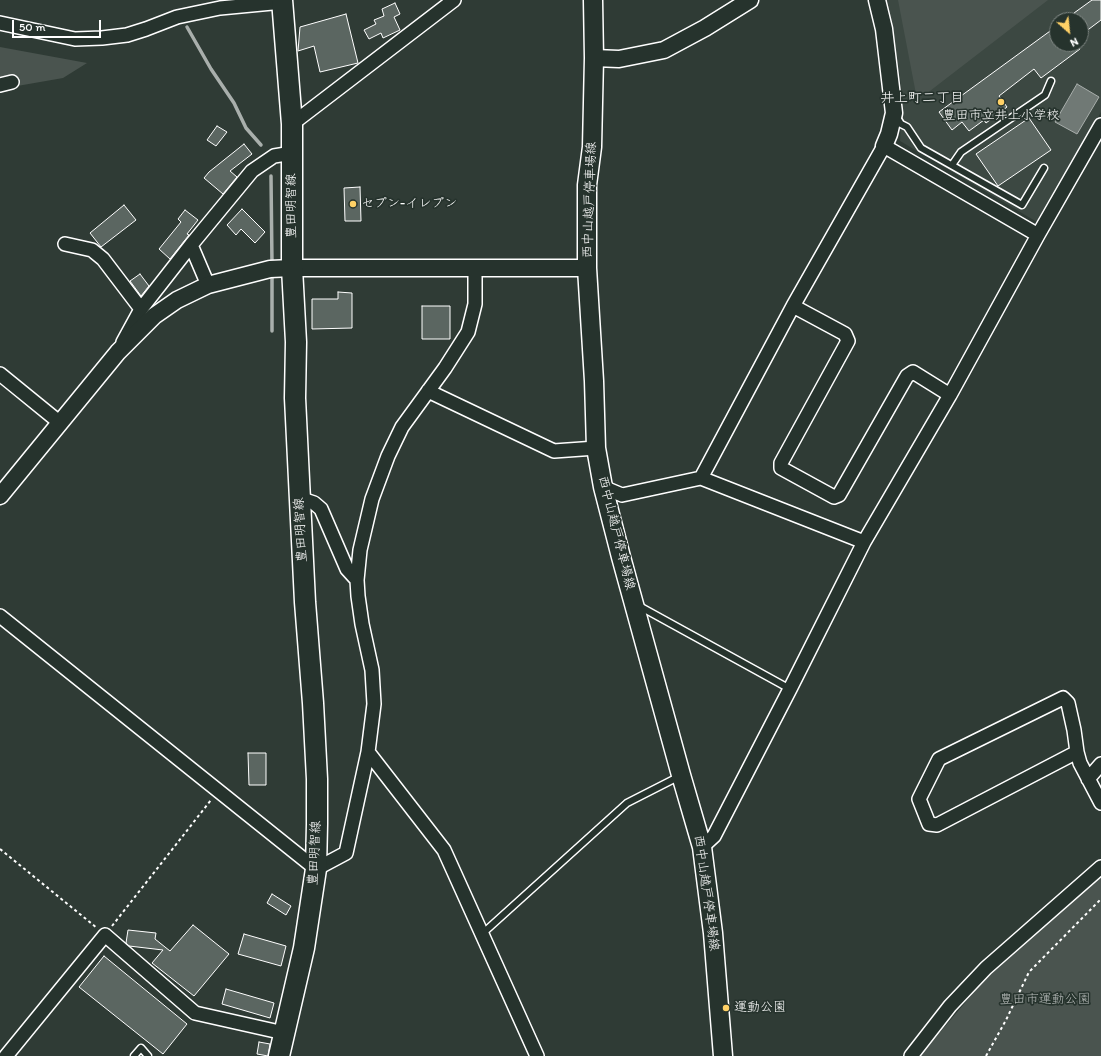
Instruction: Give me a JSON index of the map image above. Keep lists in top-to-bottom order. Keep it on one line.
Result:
{"streets":{"main road":["西中山越戸停車場線","豊田明智線"]},"districts":["井上町二丁目"],"parks":["豊田市運動公園"],"places":["豊田市立井上小学校","セブン-イレブン","運動公園"],"scale_bar":"50 m","north":"bottom right"}
